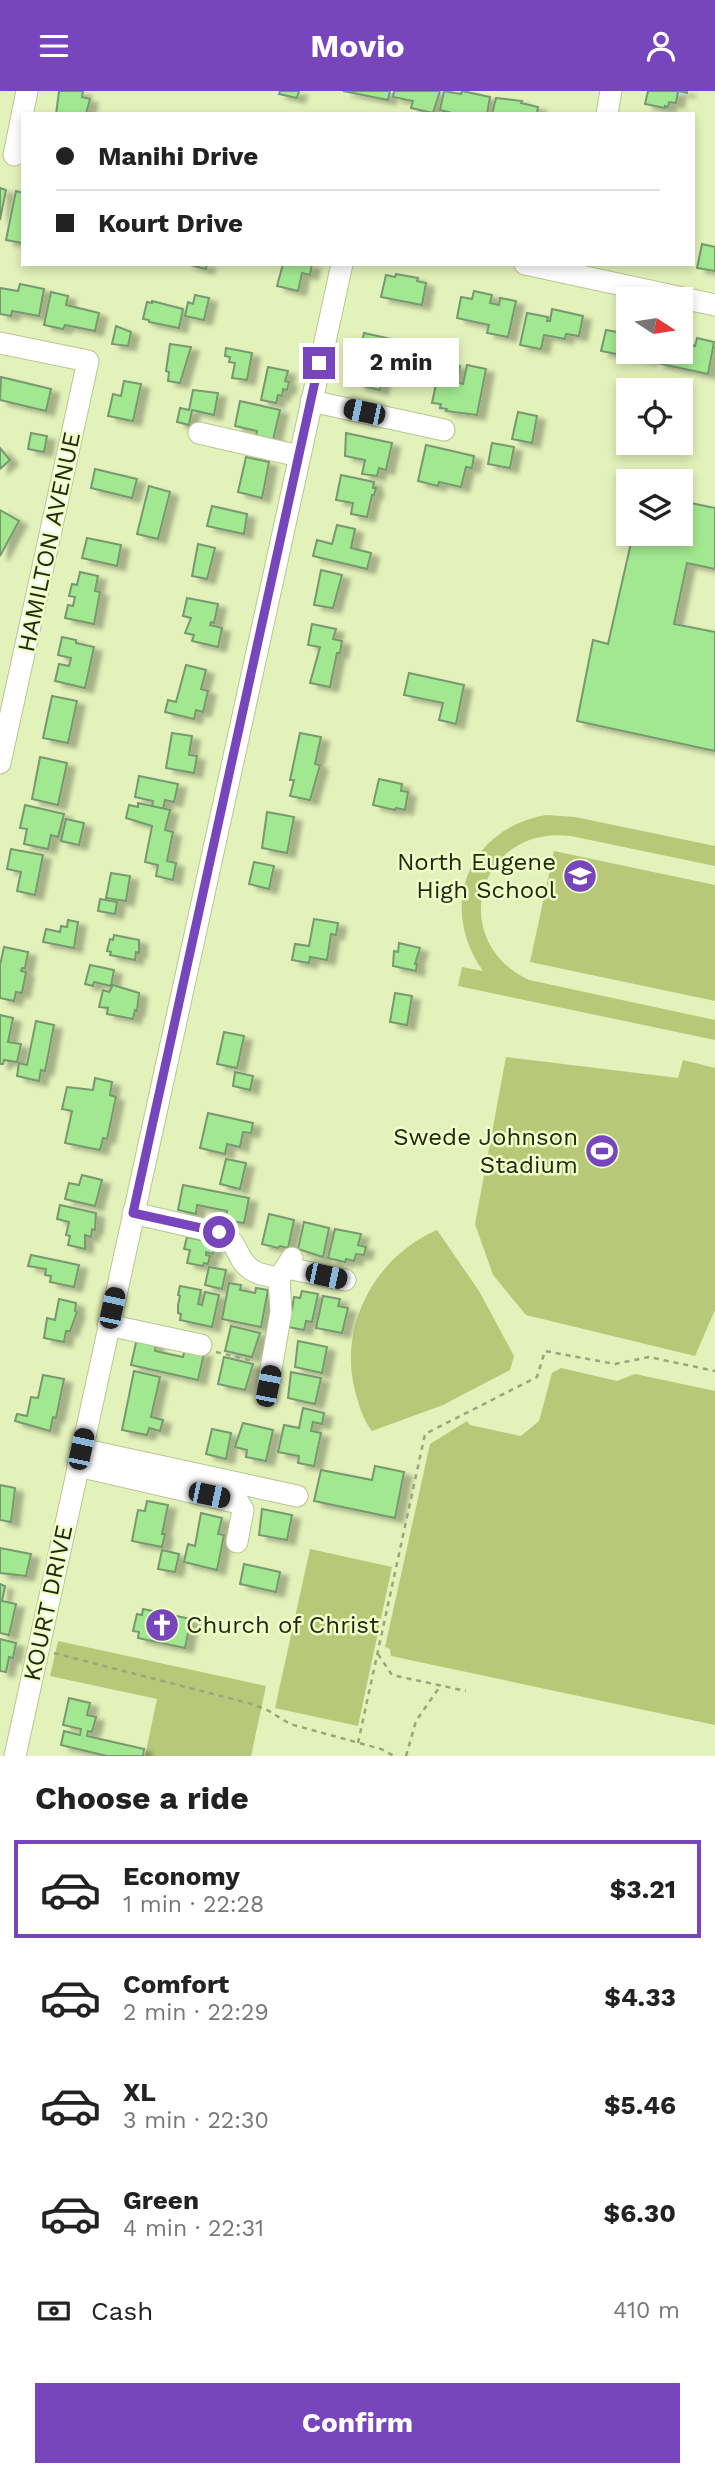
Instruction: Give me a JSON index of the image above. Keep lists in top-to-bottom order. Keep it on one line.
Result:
{"streets":{"street":["HAMILTON AVENUE","KOURT DRIVE"]},"places":{"school or university":["North Eugene High School"],"sports":["Swede Johnson Stadium"],"church":["Church of Christ"]},"north":"right","page":{"header":"Movio","banner":["Manihi Drive","Kourt Drive"],"bubble":"2 min","heading":"Choose a ride","list":[{"name":"Economy","note":"1 min · 22:28","value":"$3.21"},{"name":"Comfort","note":"2 min · 22:29","value":"$4.33"},{"name":"XL","note":"3 min · 22:30","value":"$5.46"},{"name":"Green","note":"4 min · 22:31","value":"$6.30"}],"pay":["Cash","410 m"],"buttons":"Confirm"}}
